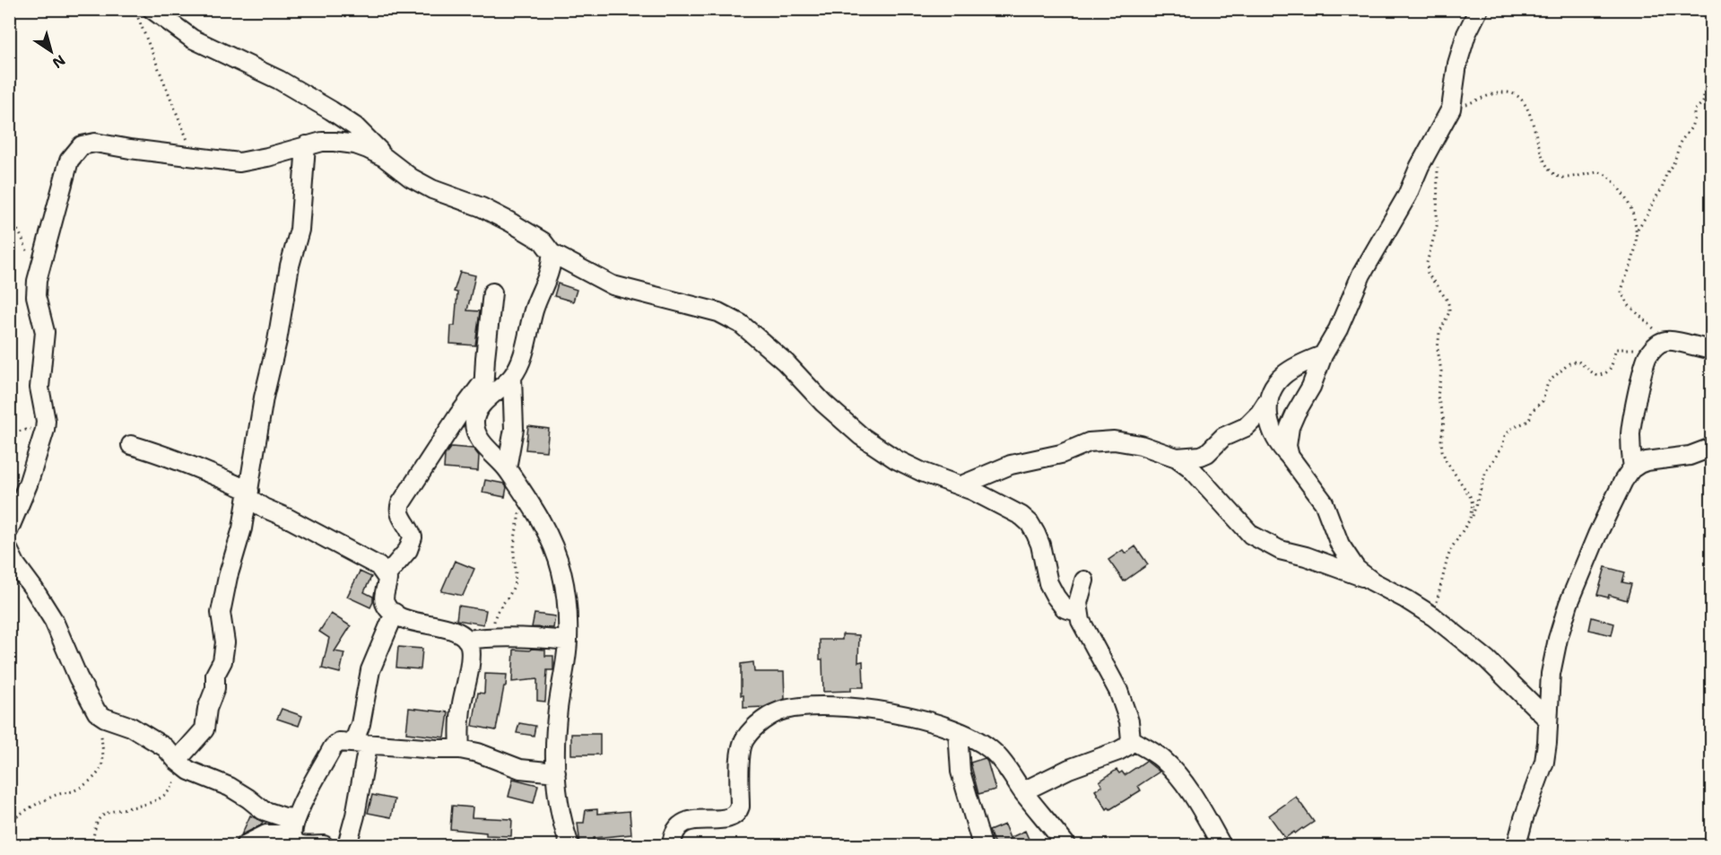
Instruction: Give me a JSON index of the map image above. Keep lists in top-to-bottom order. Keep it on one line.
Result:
{"north":"bottom right"}
